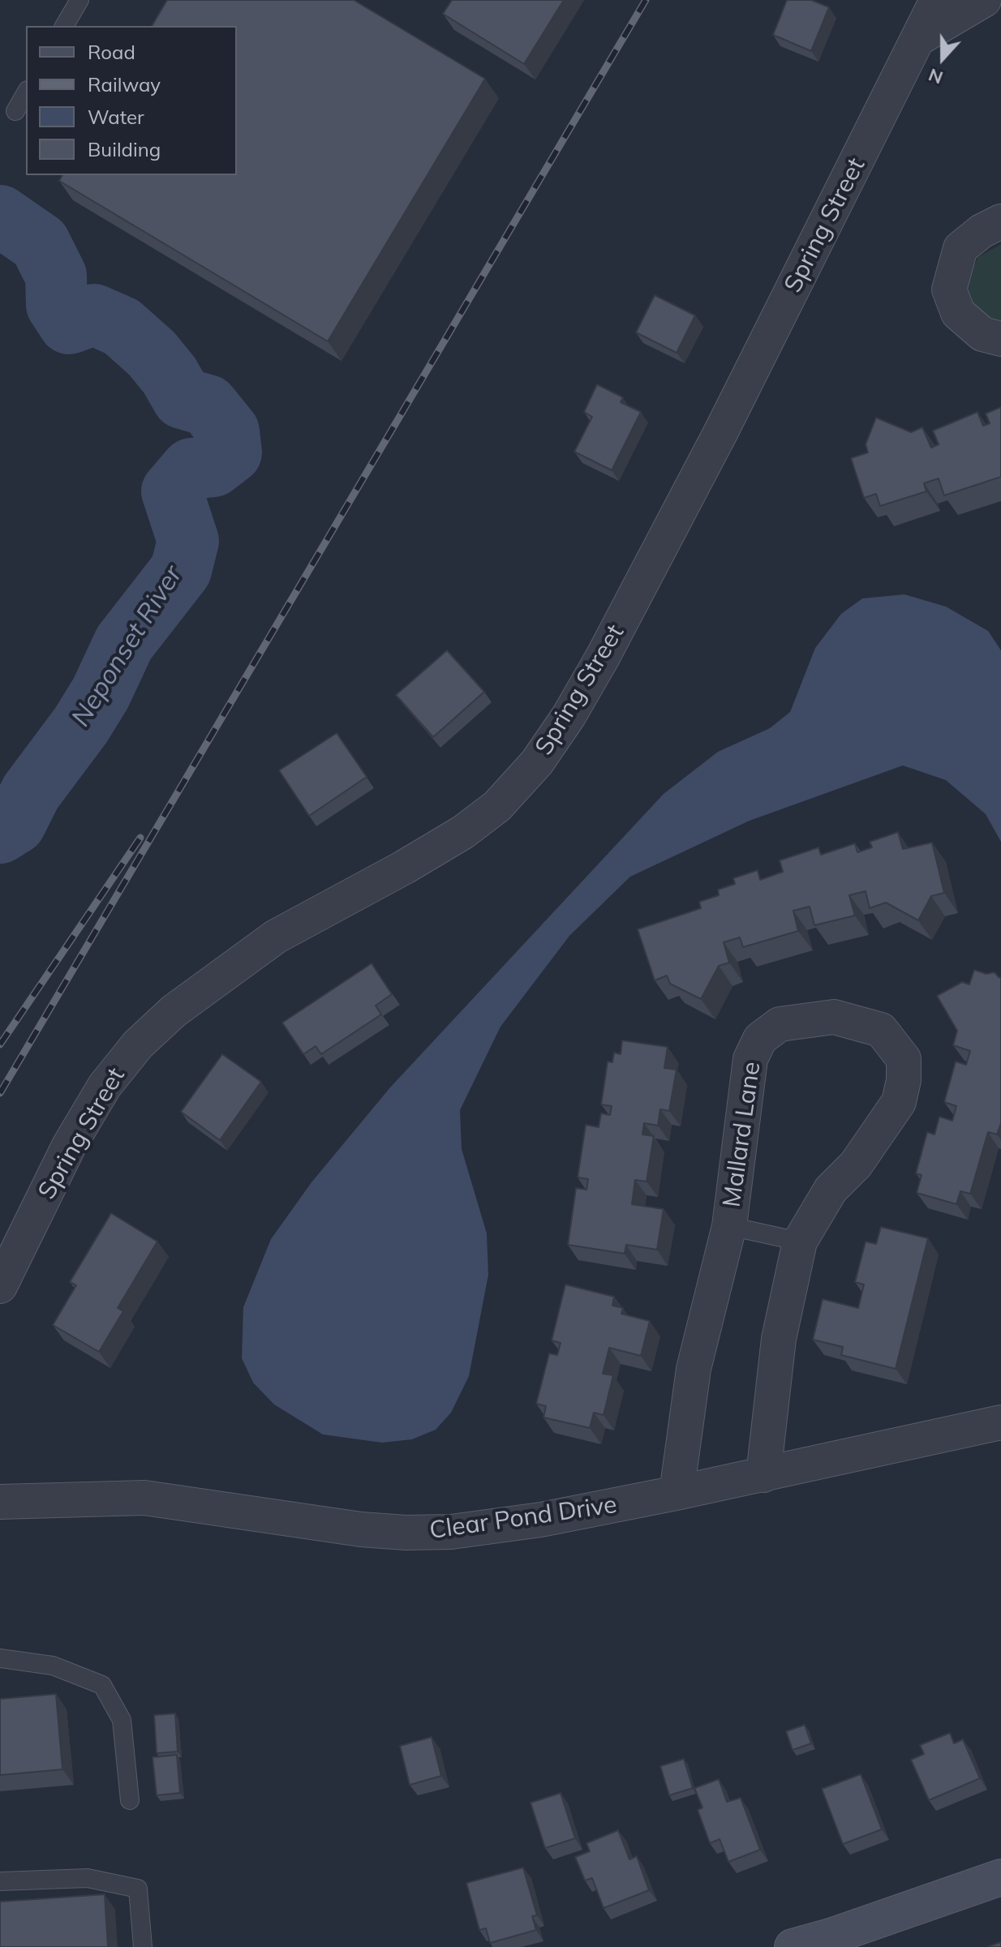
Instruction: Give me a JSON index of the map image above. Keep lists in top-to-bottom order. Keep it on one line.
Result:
{"streets":{"street":["Spring Street","Mallard Lane","Clear Pond Drive"]},"crossings":[["Mallard Lane","Clear Pond Drive"]],"water":["Neponset River"],"legend":["Road","Railway","Water","Building"],"north":"bottom"}
